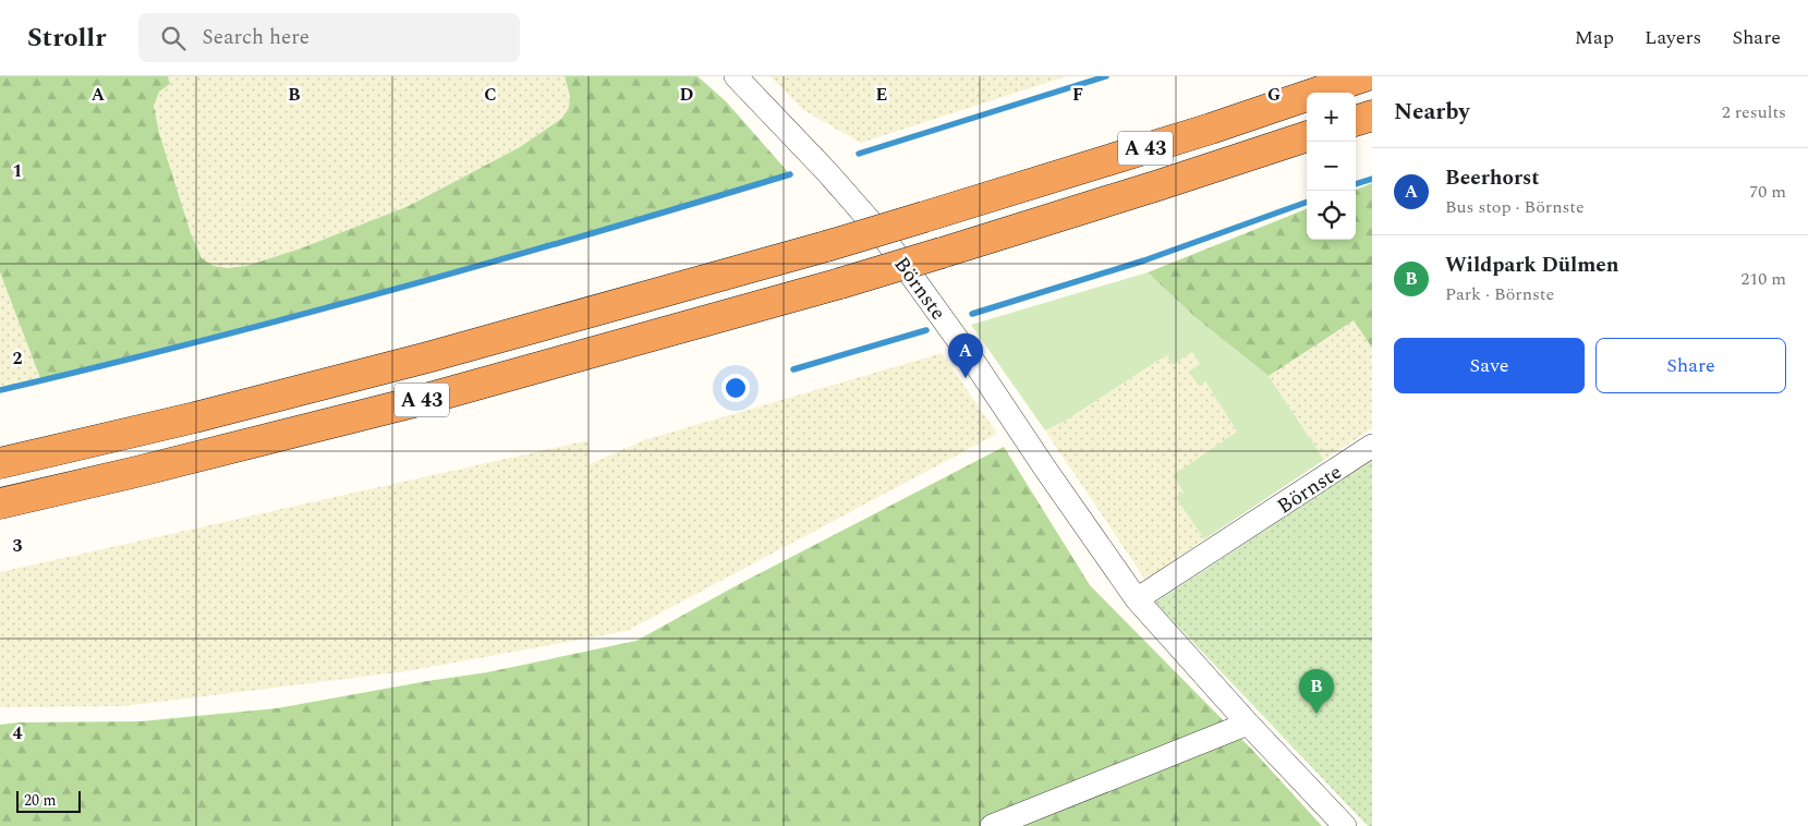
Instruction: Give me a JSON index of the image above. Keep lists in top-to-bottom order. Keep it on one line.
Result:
{"streets":{"highway":["A 43"],"street":["Börnste"]},"scale_bar":"20 m","page":{"header":"Strollr","search":"Search here","nav":["Map","Layers","Share"],"heading":["Nearby","2 results"],"map_buttons":["+","−"],"list":[{"mark":"A","name":"Beerhorst","note":"Bus stop · Börnste","value":"70 m"},{"mark":"B","name":"Wildpark Dülmen","note":"Park · Börnste","value":"210 m"}],"buttons":["Save","Share"],"pins":["A","B"],"scale":"20 m"},"grid":{"columns":["A","B","C","D","E","F","G"],"rows":["1","2","3","4"]}}
